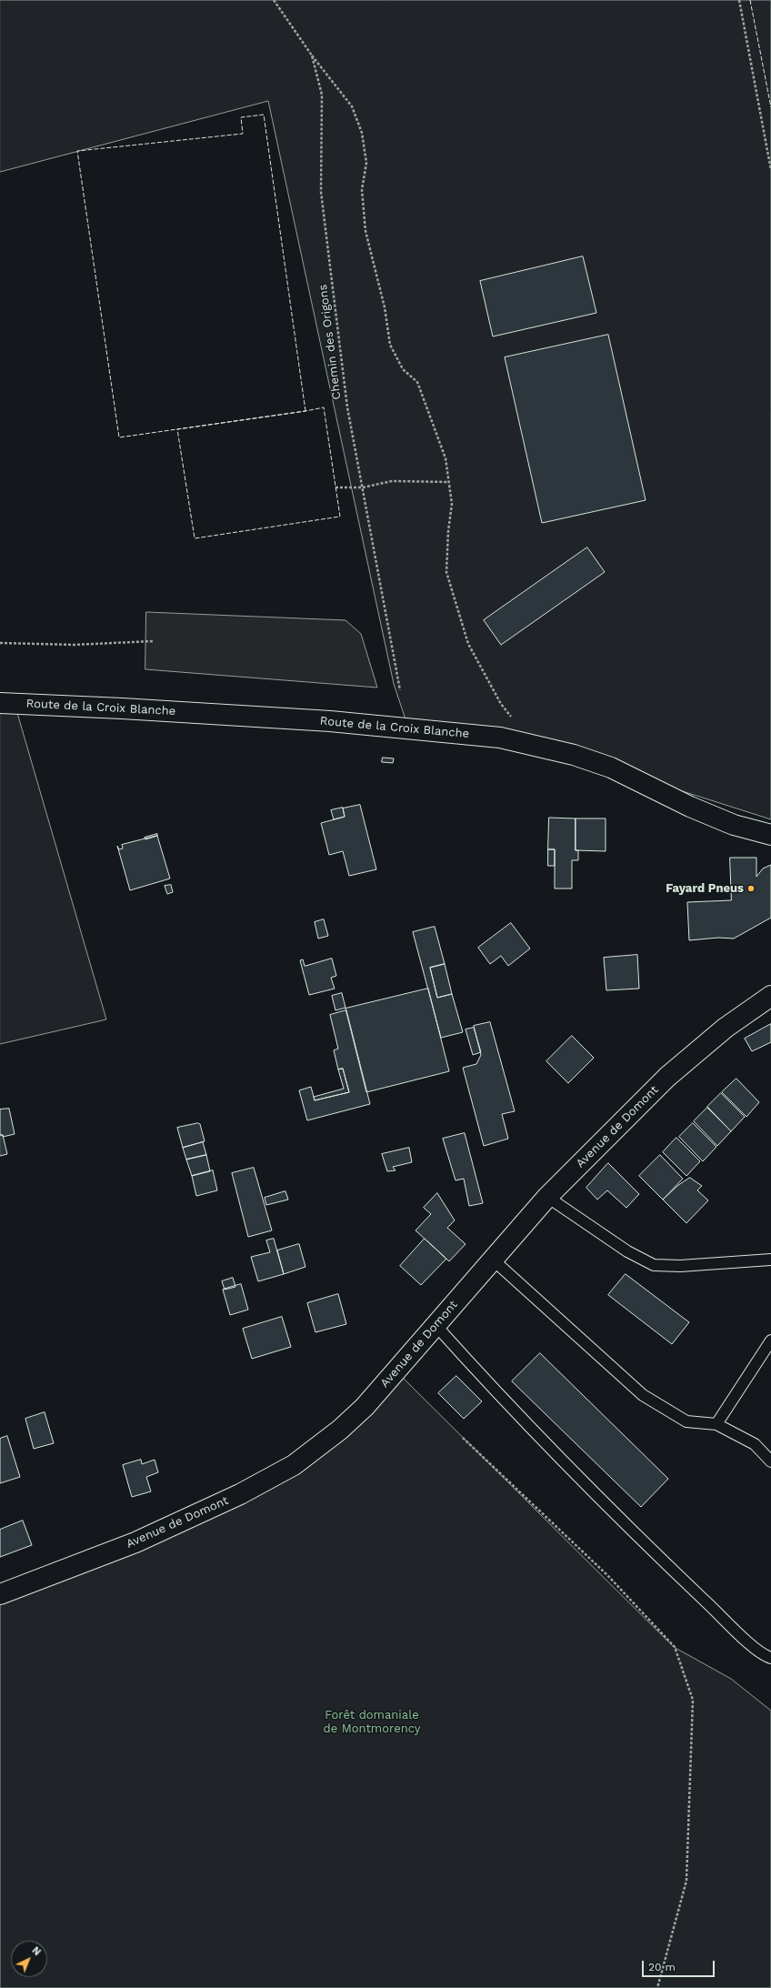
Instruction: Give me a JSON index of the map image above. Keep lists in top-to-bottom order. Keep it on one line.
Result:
{"streets":{"main road":["Route de la Croix Blanche","Avenue de Domont"],"path":["Chemin des Origons"]},"parks":["Forêt domaniale de Montmorency"],"places":["Fayard Pneus"],"scale_bar":"20 m","north":"top right"}
